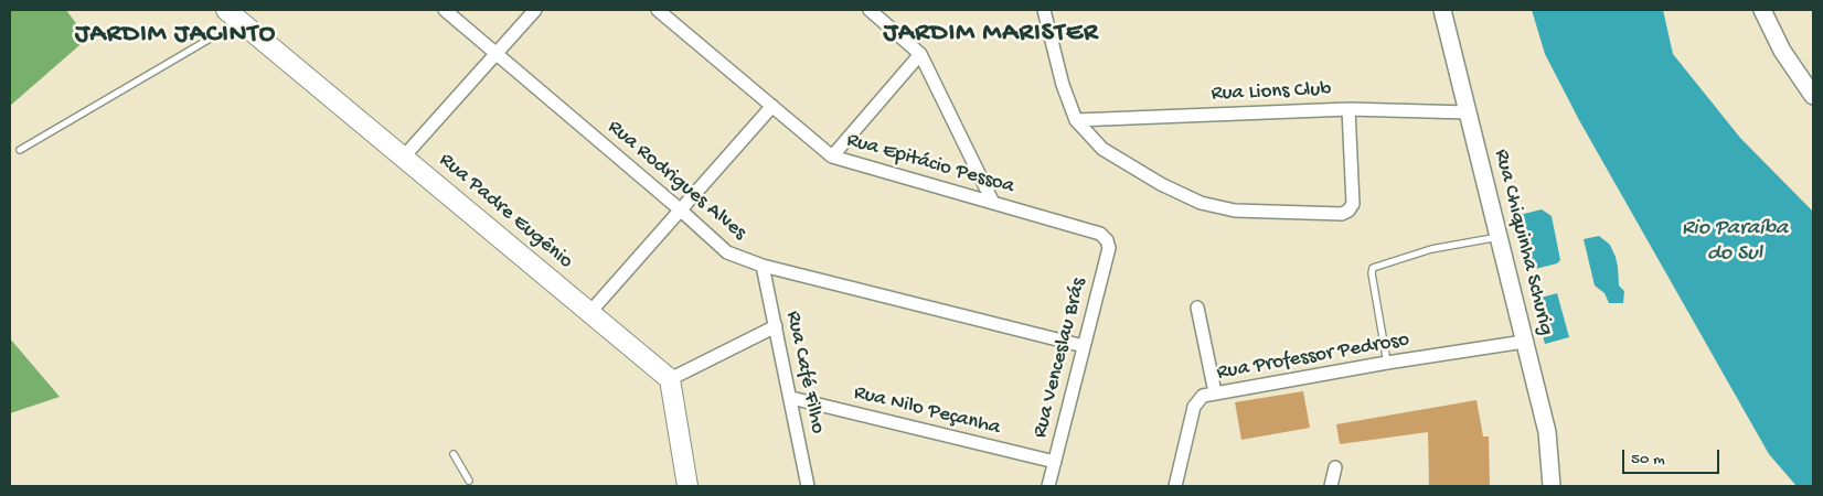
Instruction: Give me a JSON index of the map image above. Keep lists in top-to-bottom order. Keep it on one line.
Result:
{"streets":{"main road":["Rua Padre Eugênio"],"street":["Rua Lions Club","Rua Epitácio Pessoa","Rua Rodrigues Alves","Rua Chiquinha Schurig","Rua Professor Pedroso","Rua Venceslau Brás","Rua Café Filho","Rua Nilo Peçanha"]},"crossings":[["Rua Lions Club","Rua Chiquinha Schurig"],["Rua Epitácio Pessoa","Rua Venceslau Brás"],["Rua Rodrigues Alves","Rua Venceslau Brás"],["Rua Rodrigues Alves","Rua Café Filho"],["Rua Chiquinha Schurig","Rua Professor Pedroso"],["Rua Venceslau Brás","Rua Nilo Peçanha"],["Rua Café Filho","Rua Nilo Peçanha"]],"districts":["JARDIM MARISTER","JARDIM JACINTO"],"water":["Rio Paraíba do Sul"],"scale_bar":"50 m"}
